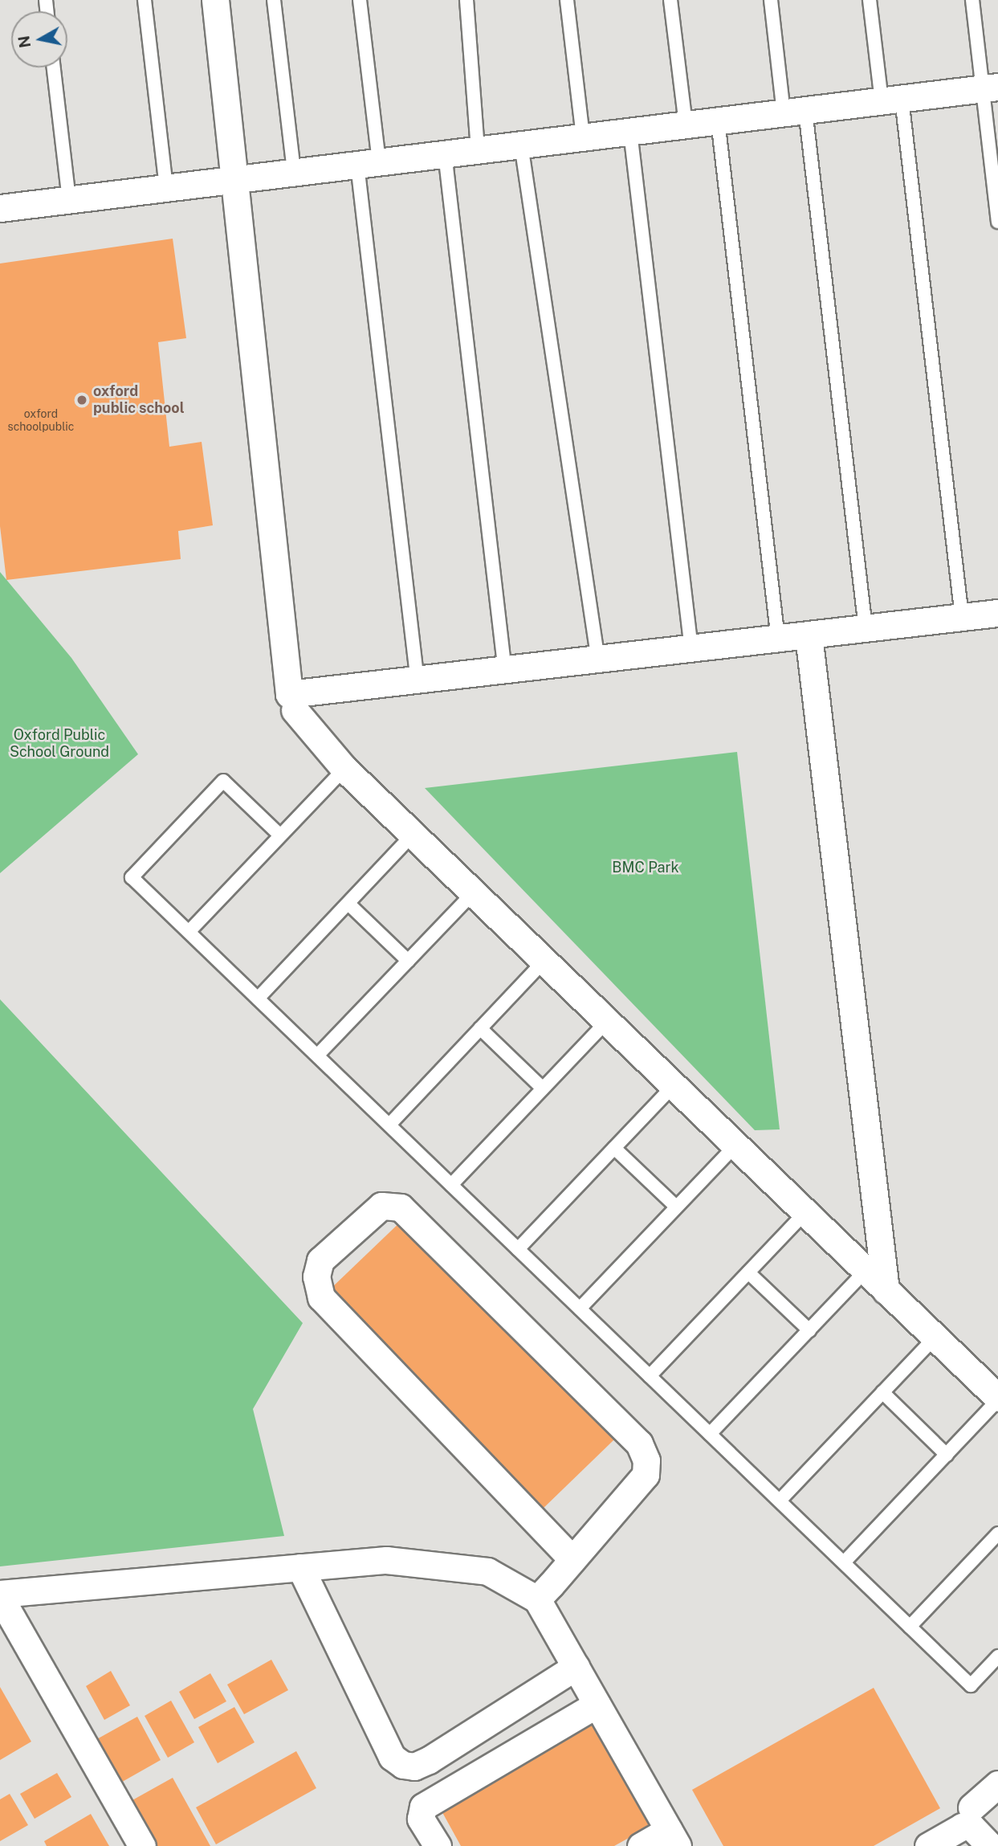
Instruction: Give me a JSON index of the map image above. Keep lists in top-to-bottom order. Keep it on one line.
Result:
{"parks":["Oxford Public School Ground","BMC Park"],"places":["oxford public school"],"house_numbers":["oxford schoolpublic"],"north":"left"}
